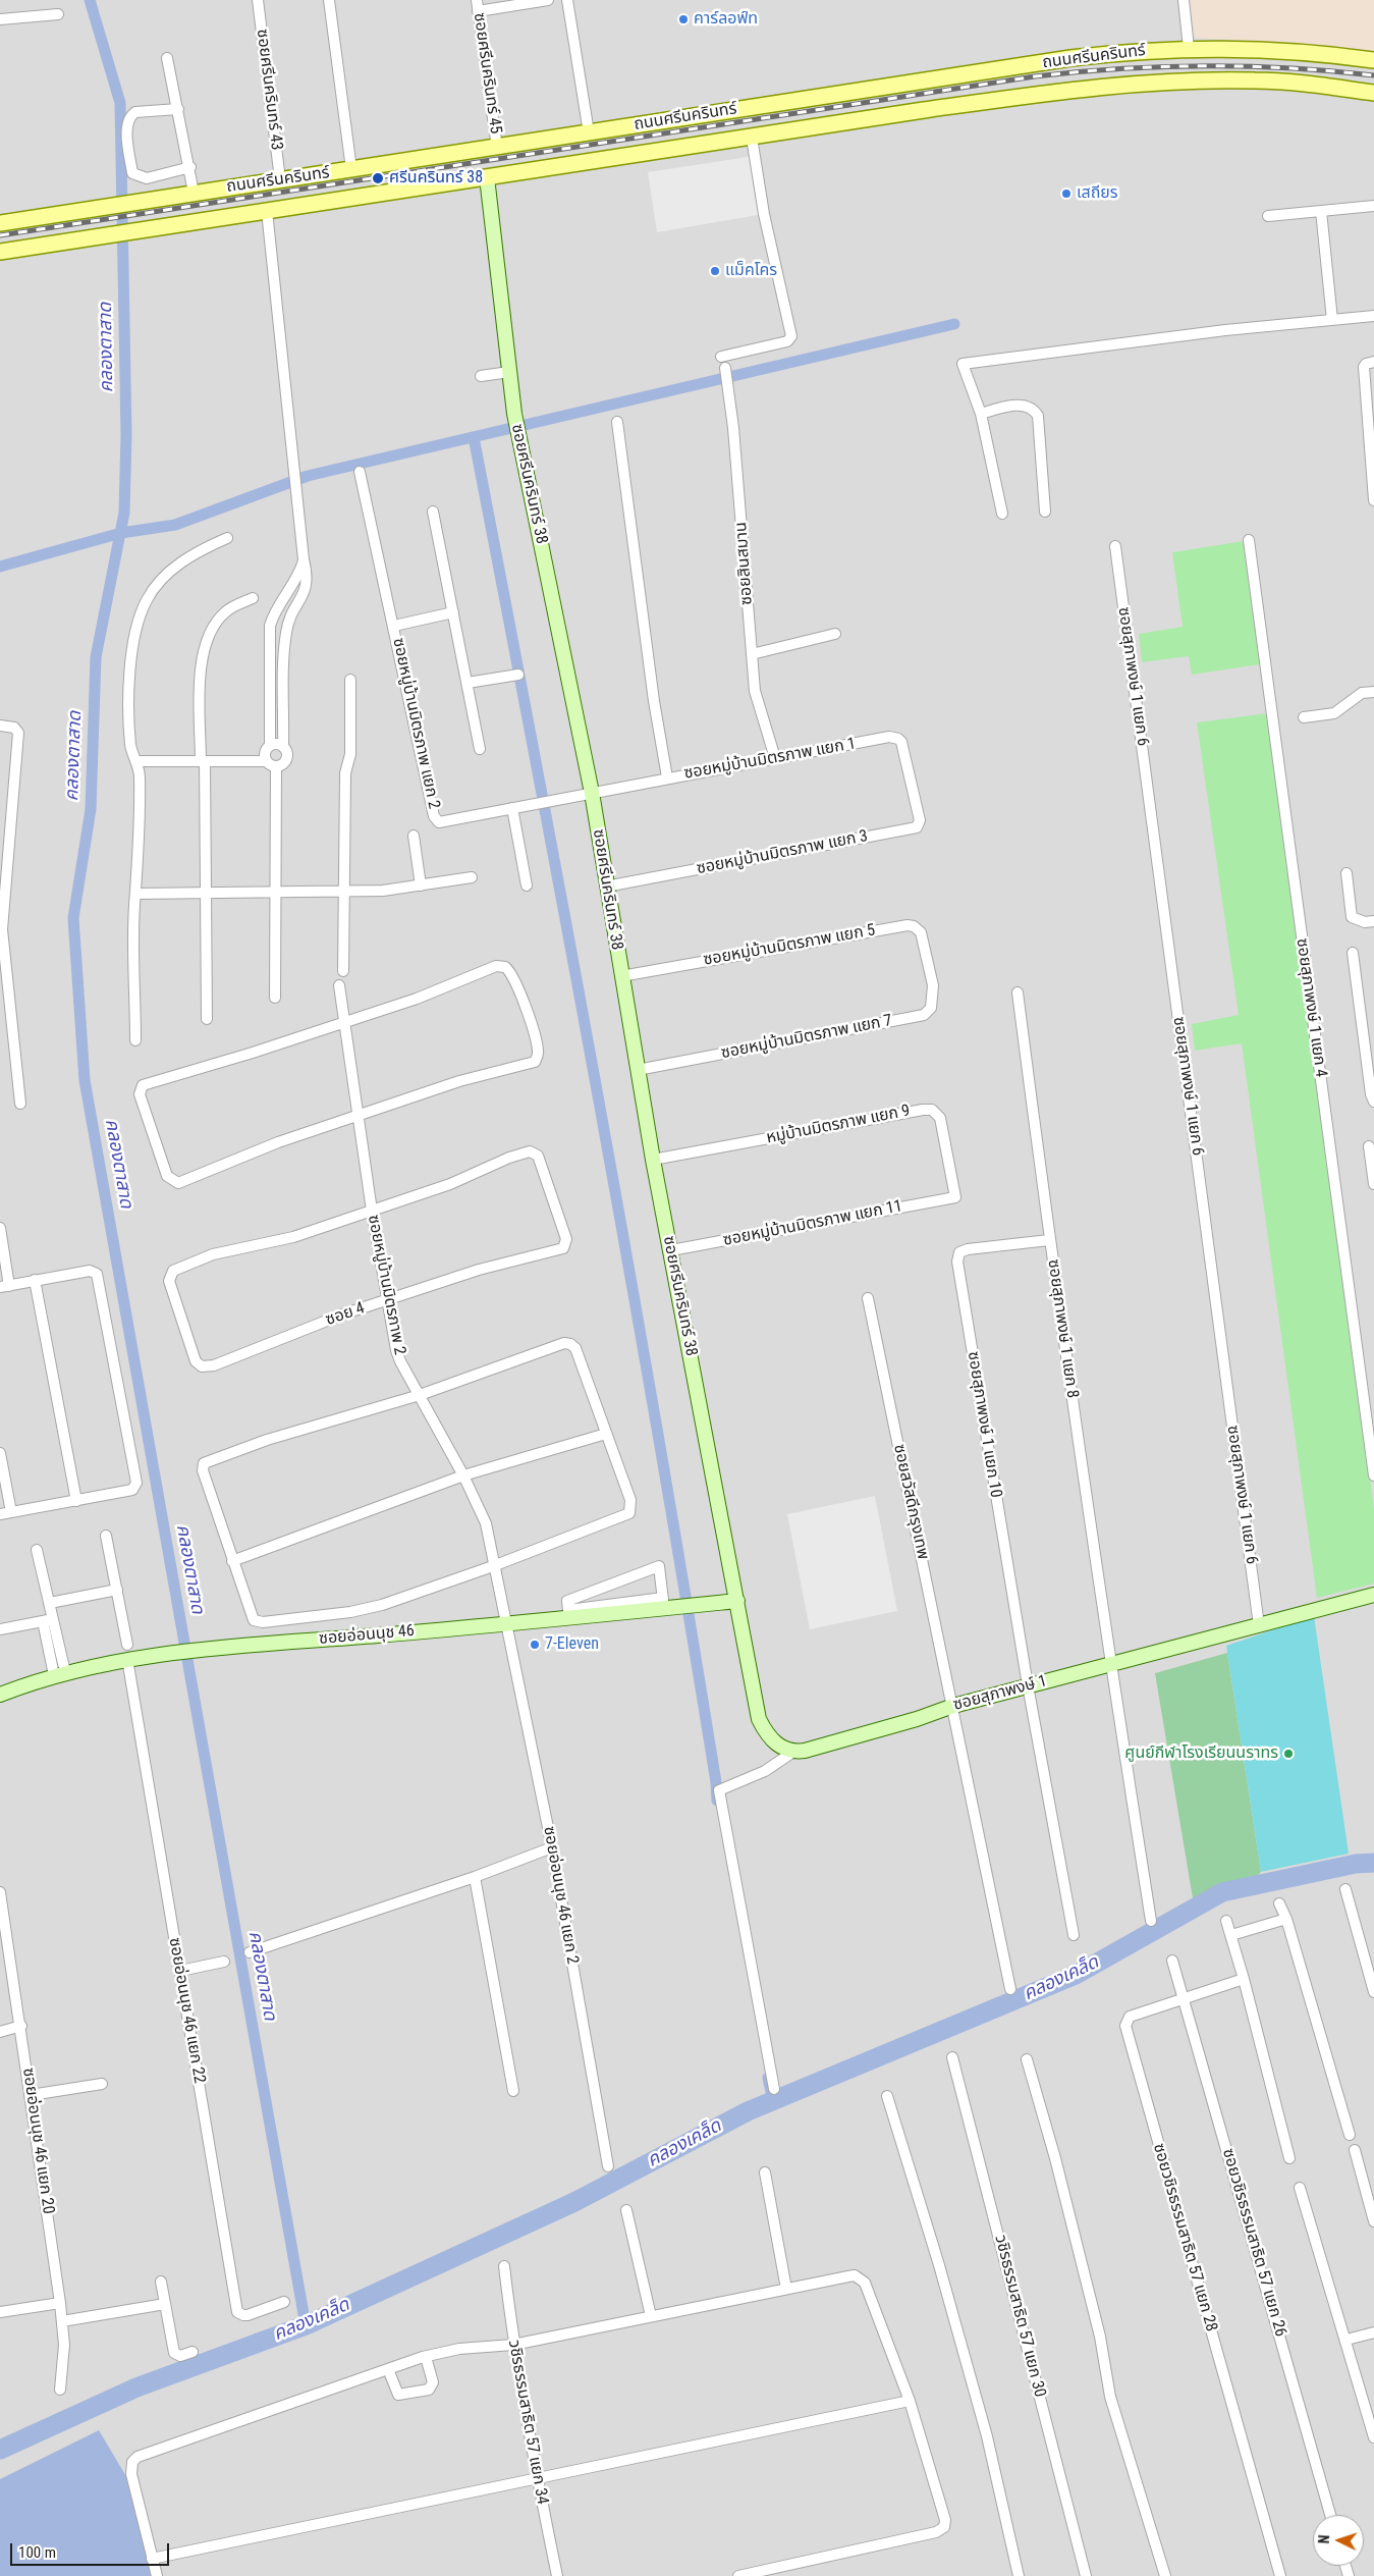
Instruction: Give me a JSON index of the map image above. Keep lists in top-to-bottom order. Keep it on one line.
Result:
{"streets":{"main road":["ถนนศรีนครินทร์"],"street":["ซอยศรีนครินทร์ 45","ซอยศรีนครินทร์ 43","ซอยศรีนครินทร์ 38","ซอยสินสมาน","ซอยสุภาพงษ์ 1 แยก 6","ซอยหมู่บ้านมิตรภาพ แยก 2","ซอยหมู่บ้านมิตรภาพ แยก 1","ซอยหมู่บ้านมิตรภาพ แยก 3","ซอยหมู่บ้านมิตรภาพ แยก 5","ซอยสุภาพงษ์ 1 แยก 4","ซอยหมู่บ้านมิตรภาพ แยก 7","หมู่บ้านมิตรภาพ แยก 9","ซอยหมู่บ้านมิตรภาพ แยก 11","ซอยหมู่บ้านมิตรภาพ 2","ซอย 4","ซอยสุภาพงษ์ 1 แยก 8","ซอยสุภาพงษ์ 1 แยก 10","ซอยสวัสดีกรุงเทพ","ซอยอ่อนนุช 46","ซอยสุภาพงษ์ 1","ซอยอ่อนนุช 46 แยก 2","ซอยอ่อนนุช 46 แยก 22","ซอยอ่อนนุช 46 แยก 20","ซอยวชิรธรรมสาธิต 57 แยก 28","ซอยวชิรธรรมสาธิต 57 แยก 26","วชิรธรรมสาธิต 57 แยก 30","วชิรธรรมสาธิต 57 แยก 34"]},"crossings":[["ถนนศรีนครินทร์","ซอยศรีนครินทร์ 45"],["ถนนศรีนครินทร์","ซอยศรีนครินทร์ 43"],["ถนนศรีนครินทร์","ซอยศรีนครินทร์ 38"],["ซอยศรีนครินทร์ 38","ซอยหมู่บ้านมิตรภาพ แยก 2"],["ซอยศรีนครินทร์ 38","ซอยหมู่บ้านมิตรภาพ แยก 1"],["ซอยศรีนครินทร์ 38","ซอยหมู่บ้านมิตรภาพ แยก 3"],["ซอยศรีนครินทร์ 38","ซอยหมู่บ้านมิตรภาพ แยก 5"],["ซอยศรีนครินทร์ 38","ซอยหมู่บ้านมิตรภาพ แยก 7"],["ซอยศรีนครินทร์ 38","หมู่บ้านมิตรภาพ แยก 9"],["ซอยศรีนครินทร์ 38","ซอยหมู่บ้านมิตรภาพ แยก 11"],["ซอยศรีนครินทร์ 38","ซอยอ่อนนุช 46"],["ซอยสินสมาน","ซอยหมู่บ้านมิตรภาพ แยก 1"],["ซอยสุภาพงษ์ 1 แยก 6","ซอยสุภาพงษ์ 1"],["ซอยหมู่บ้านมิตรภาพ แยก 2","ซอยหมู่บ้านมิตรภาพ แยก 1"],["ซอยหมู่บ้านมิตรภาพ แยก 1","ซอยหมู่บ้านมิตรภาพ แยก 3"],["ซอยหมู่บ้านมิตรภาพ แยก 5","ซอยหมู่บ้านมิตรภาพ แยก 7"],["หมู่บ้านมิตรภาพ แยก 9","ซอยหมู่บ้านมิตรภาพ แยก 11"],["ซอยหมู่บ้านมิตรภาพ 2","ซอย 4"],["ซอยหมู่บ้านมิตรภาพ 2","ซอยอ่อนนุช 46"],["ซอยหมู่บ้านมิตรภาพ 2","ซอยอ่อนนุช 46 แยก 2"],["ซอยสุภาพงษ์ 1 แยก 8","ซอยสุภาพงษ์ 1 แยก 10"],["ซอยสุภาพงษ์ 1 แยก 8","ซอยสุภาพงษ์ 1"],["ซอยสุภาพงษ์ 1 แยก 10","ซอยสุภาพงษ์ 1"],["ซอยสวัสดีกรุงเทพ","ซอยสุภาพงษ์ 1"],["ซอยอ่อนนุช 46","ซอยอ่อนนุช 46 แยก 2"],["ซอยอ่อนนุช 46","ซอยอ่อนนุช 46 แยก 22"],["ซอยวชิรธรรมสาธิต 57 แยก 28","ซอยวชิรธรรมสาธิต 57 แยก 26"]],"water":["คลองตาสาด","คลองเคล็ด"],"places":["คาร์ลอฟ์ท","ศรีนครินทร์ 38","เสถียร","แม็คโคร","7-Eleven","ศูนย์กีฬาโรงเรียนนราทร"],"scale_bar":"100 m","north":"left"}
